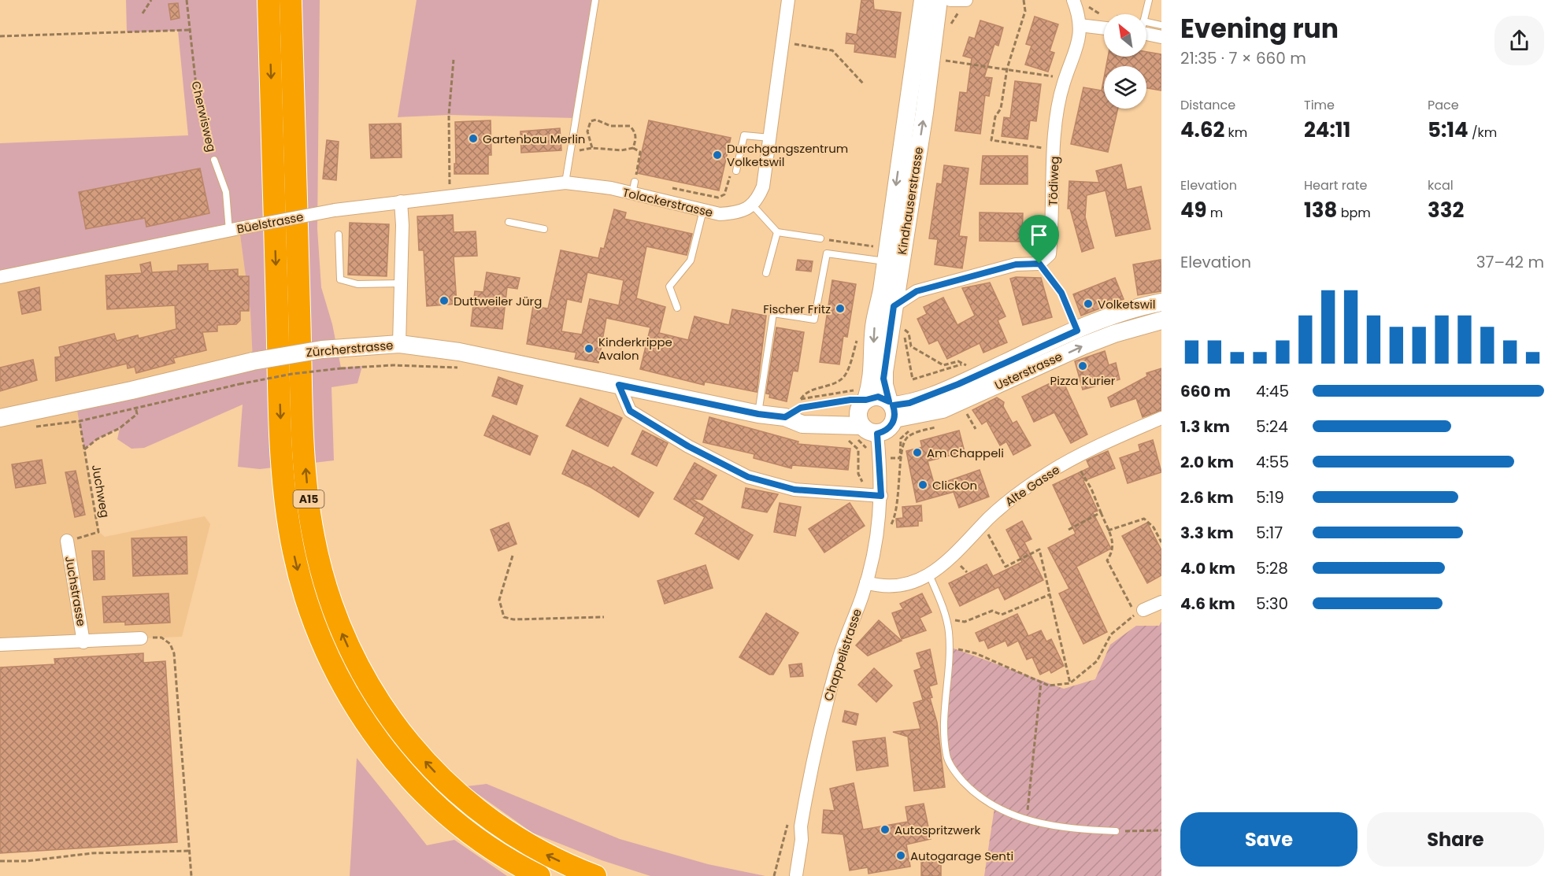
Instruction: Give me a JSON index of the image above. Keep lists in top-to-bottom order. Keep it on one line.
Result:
{"streets":{"highway":["A15"],"main road":["Kindhauserstrasse","Zürcherstrasse","Usterstrasse"],"street":["Tödiweg","Tolackerstrasse","Büelstrasse","Alte Gasse","Juchstrasse","Chappelistrasse"],"lane":["Cherwisweg"],"path":["Juchweg"]},"crossings":[["Cherwisweg","Büelstrasse"],["Kindhauserstrasse","Zürcherstrasse"],["Kindhauserstrasse","Usterstrasse"],["Kindhauserstrasse","Chappelistrasse"],["Tolackerstrasse","Büelstrasse"],["Zürcherstrasse","Usterstrasse"],["Zürcherstrasse","Juchweg"],["Zürcherstrasse","Chappelistrasse"],["Usterstrasse","Chappelistrasse"],["Alte Gasse","Chappelistrasse"],["Juchweg","Juchstrasse"]],"places":["Gartenbau Merlin","Durchgangszentrum Volketswil","Duttweiler Jürg","Volketswil","Fischer Fritz","Kinderkrippe Avalon","Pizza Kurier","Am Chappeli","ClickOn","Autospritzwerk","Autogarage Senti"],"north":"top left","page":{"heading":["Evening run","21:35 · 7 × 660 m"],"stats":[["Distance","4.62 km"],["Time","24:11"],["Pace","5:14 /km"],["Elevation","49 m"],["Heart rate","138 bpm"],["kcal","332"]],"chart":["Elevation","37–42 m"],"list":[{"name":"660 m","note":"4:45"},{"name":"1.3 km","note":"5:24"},{"name":"2.0 km","note":"4:55"},{"name":"2.6 km","note":"5:19"},{"name":"3.3 km","note":"5:17"},{"name":"4.0 km","note":"5:28"},{"name":"4.6 km","note":"5:30"}],"buttons":["Save","Share"]}}
